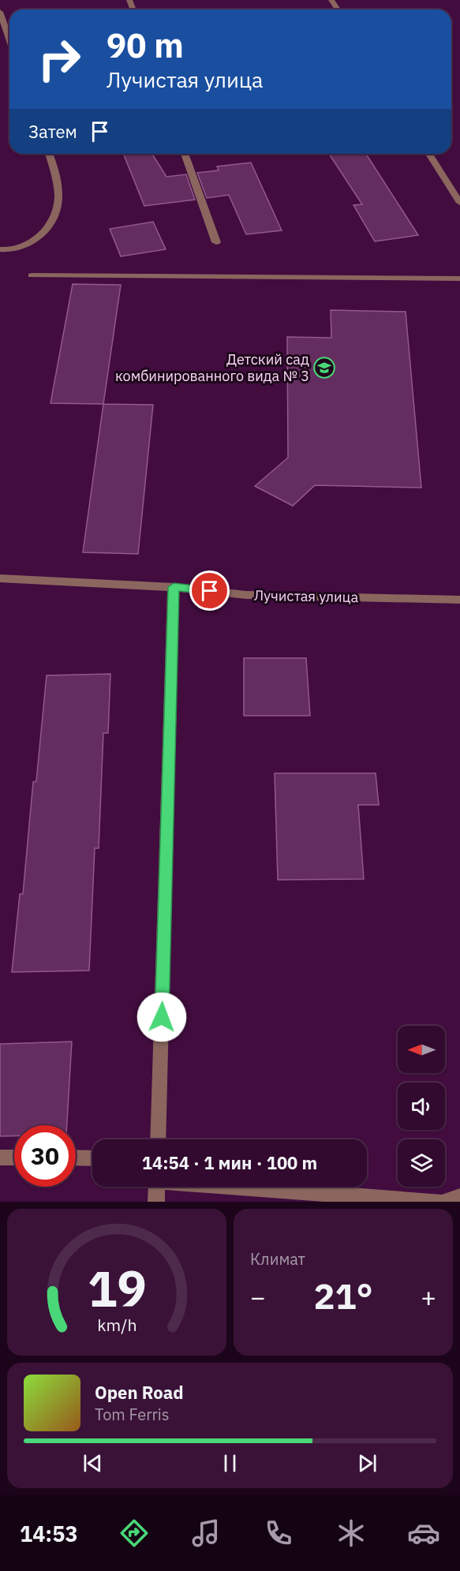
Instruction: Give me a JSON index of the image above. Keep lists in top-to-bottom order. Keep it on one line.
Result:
{"streets":{"street":["Лучистая улица"]},"places":{"school or university":["Детский сад комбинированного вида № 3"]},"north":"left","page":{"turn":["90 m","Лучистая улица"],"then":"Затем","limit":"30","trip":"14:54 · 1 мин · 100 m","tile":"Климат","heat":["−","21°","+"],"song":["Open Road","Tom Ferris"],"tabs":"14:53","gauge":["19","km/h"]}}
